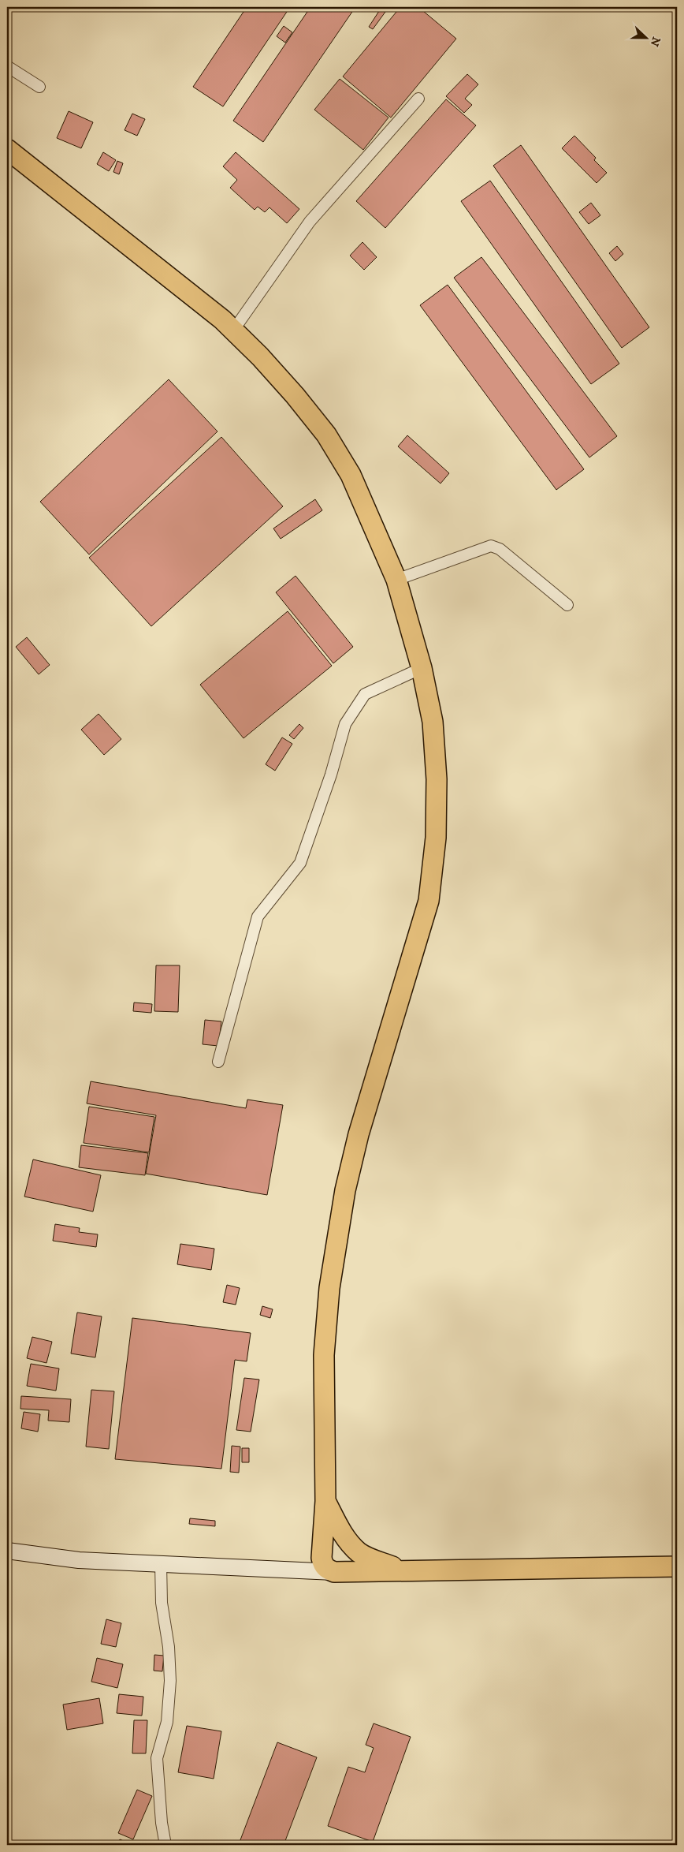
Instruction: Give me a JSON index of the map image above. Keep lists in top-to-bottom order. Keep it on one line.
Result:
{"north":"right"}
